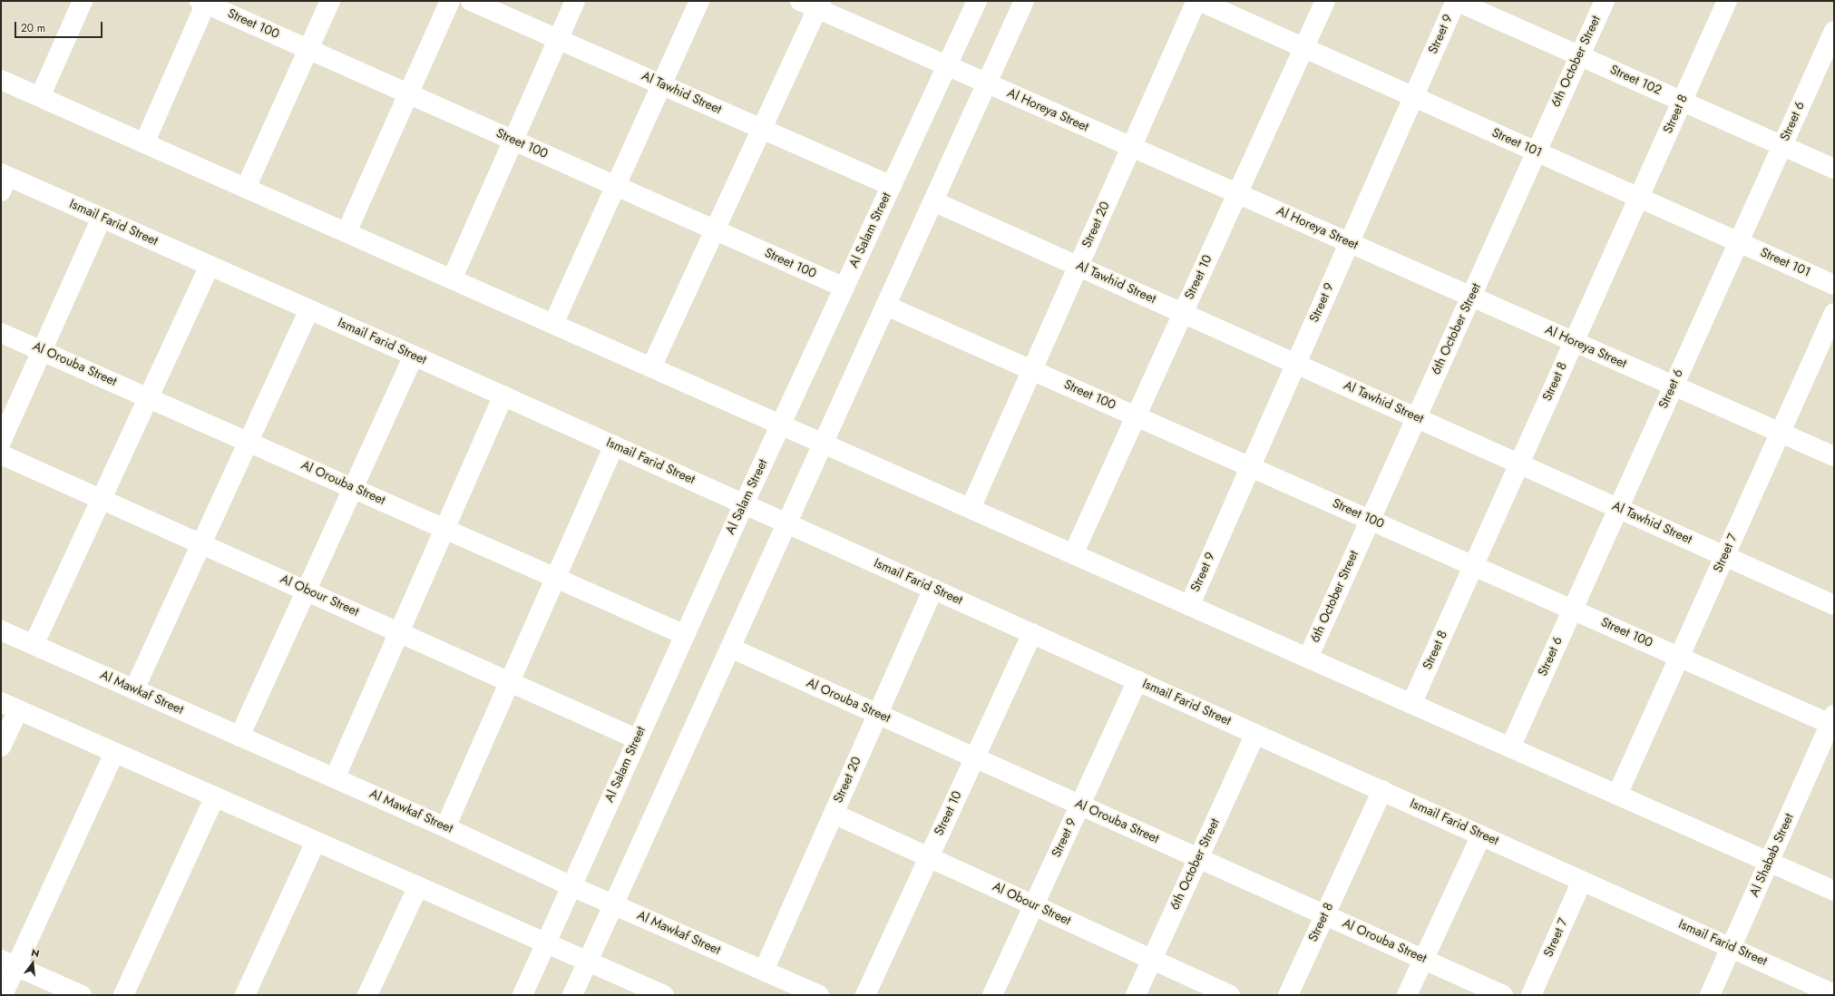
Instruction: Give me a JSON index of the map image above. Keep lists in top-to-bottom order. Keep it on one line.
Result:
{"streets":{"street":["Street 100","Street 9","6th October Street","Street 102","Al Tawhid Street","Al Horeya Street","Street 8","Street 6","Street 101","Ismail Farid Street","Street 20","Al Salam Street","Street 10","Al Orouba Street","Street 7","Al Obour Street","Al Mawkaf Street","Al Shabab Street"]},"crossings":[["Street 100","Street 9"],["Street 100","6th October Street"],["Street 100","Street 8"],["Street 100","Street 6"],["Street 100","Street 20"],["Street 100","Al Salam Street"],["Street 100","Street 10"],["Street 100","Street 7"],["Street 100","Al Shabab Street"],["Street 9","Street 102"],["Street 9","Al Tawhid Street"],["Street 9","Al Horeya Street"],["Street 9","Street 101"],["Street 9","Ismail Farid Street"],["Street 9","Al Orouba Street"],["Street 9","Al Obour Street"],["6th October Street","Street 102"],["6th October Street","Al Tawhid Street"],["6th October Street","Al Horeya Street"],["6th October Street","Street 101"],["6th October Street","Ismail Farid Street"],["6th October Street","Al Orouba Street"],["6th October Street","Al Obour Street"],["Street 102","Street 8"],["Street 102","Street 6"],["Al Tawhid Street","Street 8"],["Al Tawhid Street","Street 6"],["Al Tawhid Street","Street 20"],["Al Tawhid Street","Al Salam Street"],["Al Tawhid Street","Street 10"],["Al Tawhid Street","Street 7"],["Al Horeya Street","Street 8"],["Al Horeya Street","Street 6"],["Al Horeya Street","Street 20"],["Al Horeya Street","Al Salam Street"],["Al Horeya Street","Street 10"],["Al Horeya Street","Street 7"],["Street 8","Street 101"],["Street 8","Ismail Farid Street"],["Street 8","Al Orouba Street"],["Street 6","Street 101"],["Street 101","Street 10"],["Ismail Farid Street","Street 20"],["Ismail Farid Street","Al Salam Street"],["Ismail Farid Street","Street 10"],["Ismail Farid Street","Street 7"],["Ismail Farid Street","Al Shabab Street"],["Street 20","Al Orouba Street"],["Street 20","Al Obour Street"],["Street 20","Al Mawkaf Street"],["Al Salam Street","Al Orouba Street"],["Al Salam Street","Al Obour Street"],["Al Salam Street","Al Mawkaf Street"],["Street 10","Al Orouba Street"],["Street 10","Al Obour Street"]],"scale_bar":"20 m","north":"top"}
